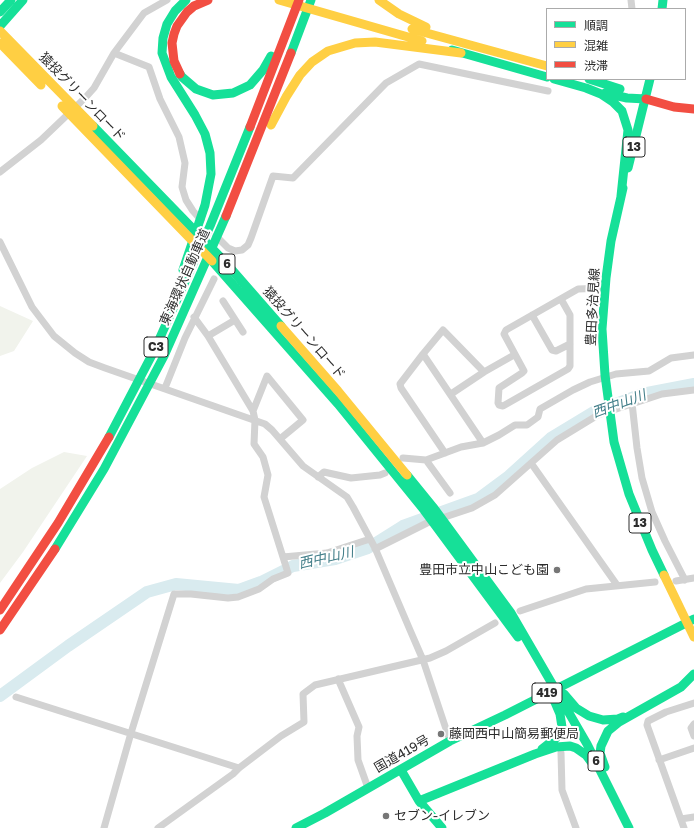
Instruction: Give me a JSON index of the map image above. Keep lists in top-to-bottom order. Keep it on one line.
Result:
{"streets":{"main road":["猿投グリーンロード","13","6","東海環状自動車道","豊田多治見線","C3","419","国道419号"]},"crossings":[["豊田多治見線","国道419号"]],"water":["西中山川"],"places":["豊田市立中山こども園","藤岡西中山簡易郵便局","セブン-イレブン"],"legend":["順調","混雑","渋滞"]}
